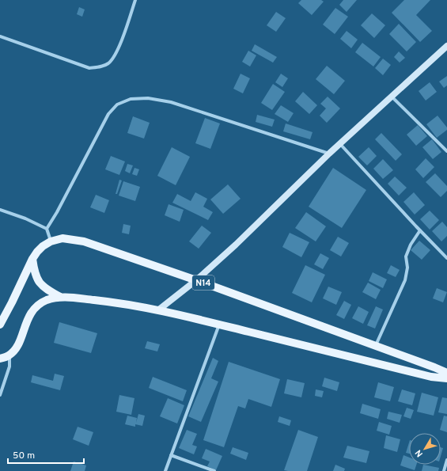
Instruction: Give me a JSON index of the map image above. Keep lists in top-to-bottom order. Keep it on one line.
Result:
{"streets":{"main road":["N14"]},"scale_bar":"50 m","north":"bottom left"}
